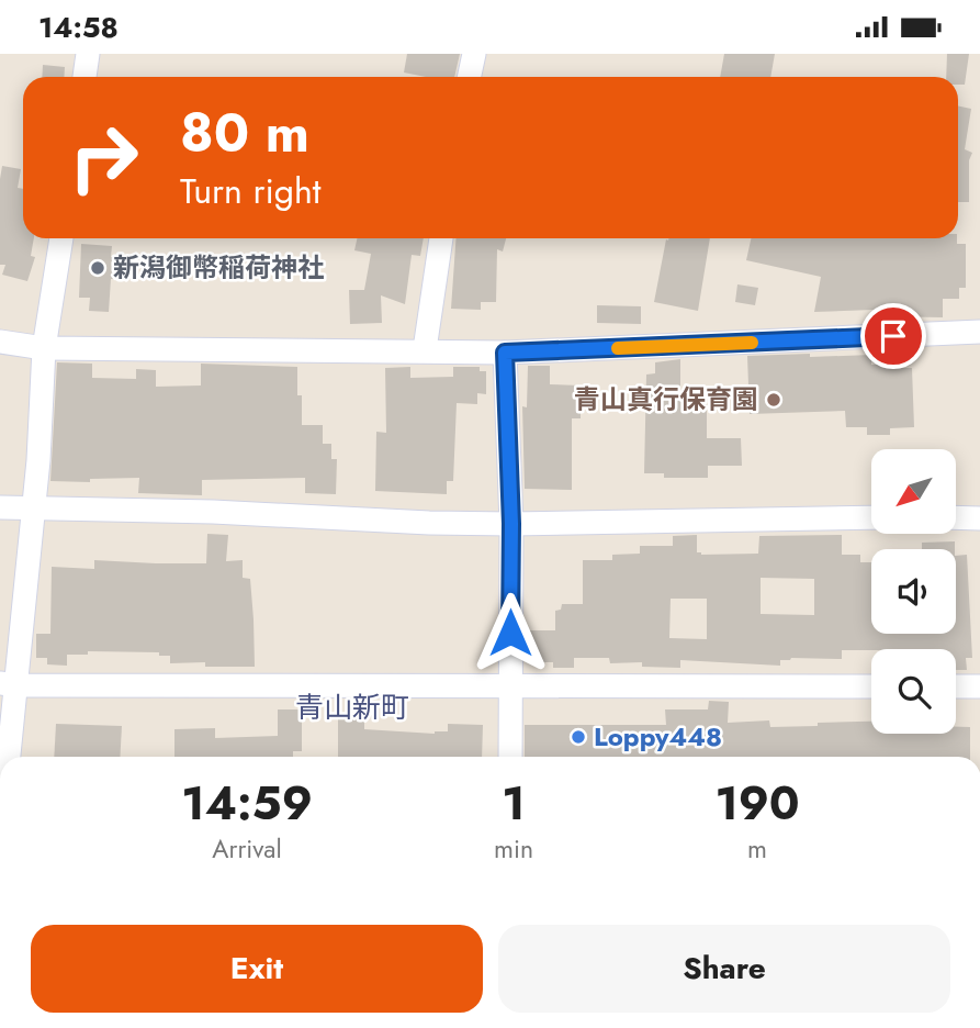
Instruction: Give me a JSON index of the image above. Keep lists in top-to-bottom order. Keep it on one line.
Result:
{"districts":["青山新町"],"places":["新潟御幣稲荷神社","青山真行保育園","Loppy448"],"north":"bottom left","page":{"status":"14:58","turn":["80 m","Turn right"],"eta":["14:59","Arrival","1","min","190","m"],"buttons":["Exit","Share"]}}
